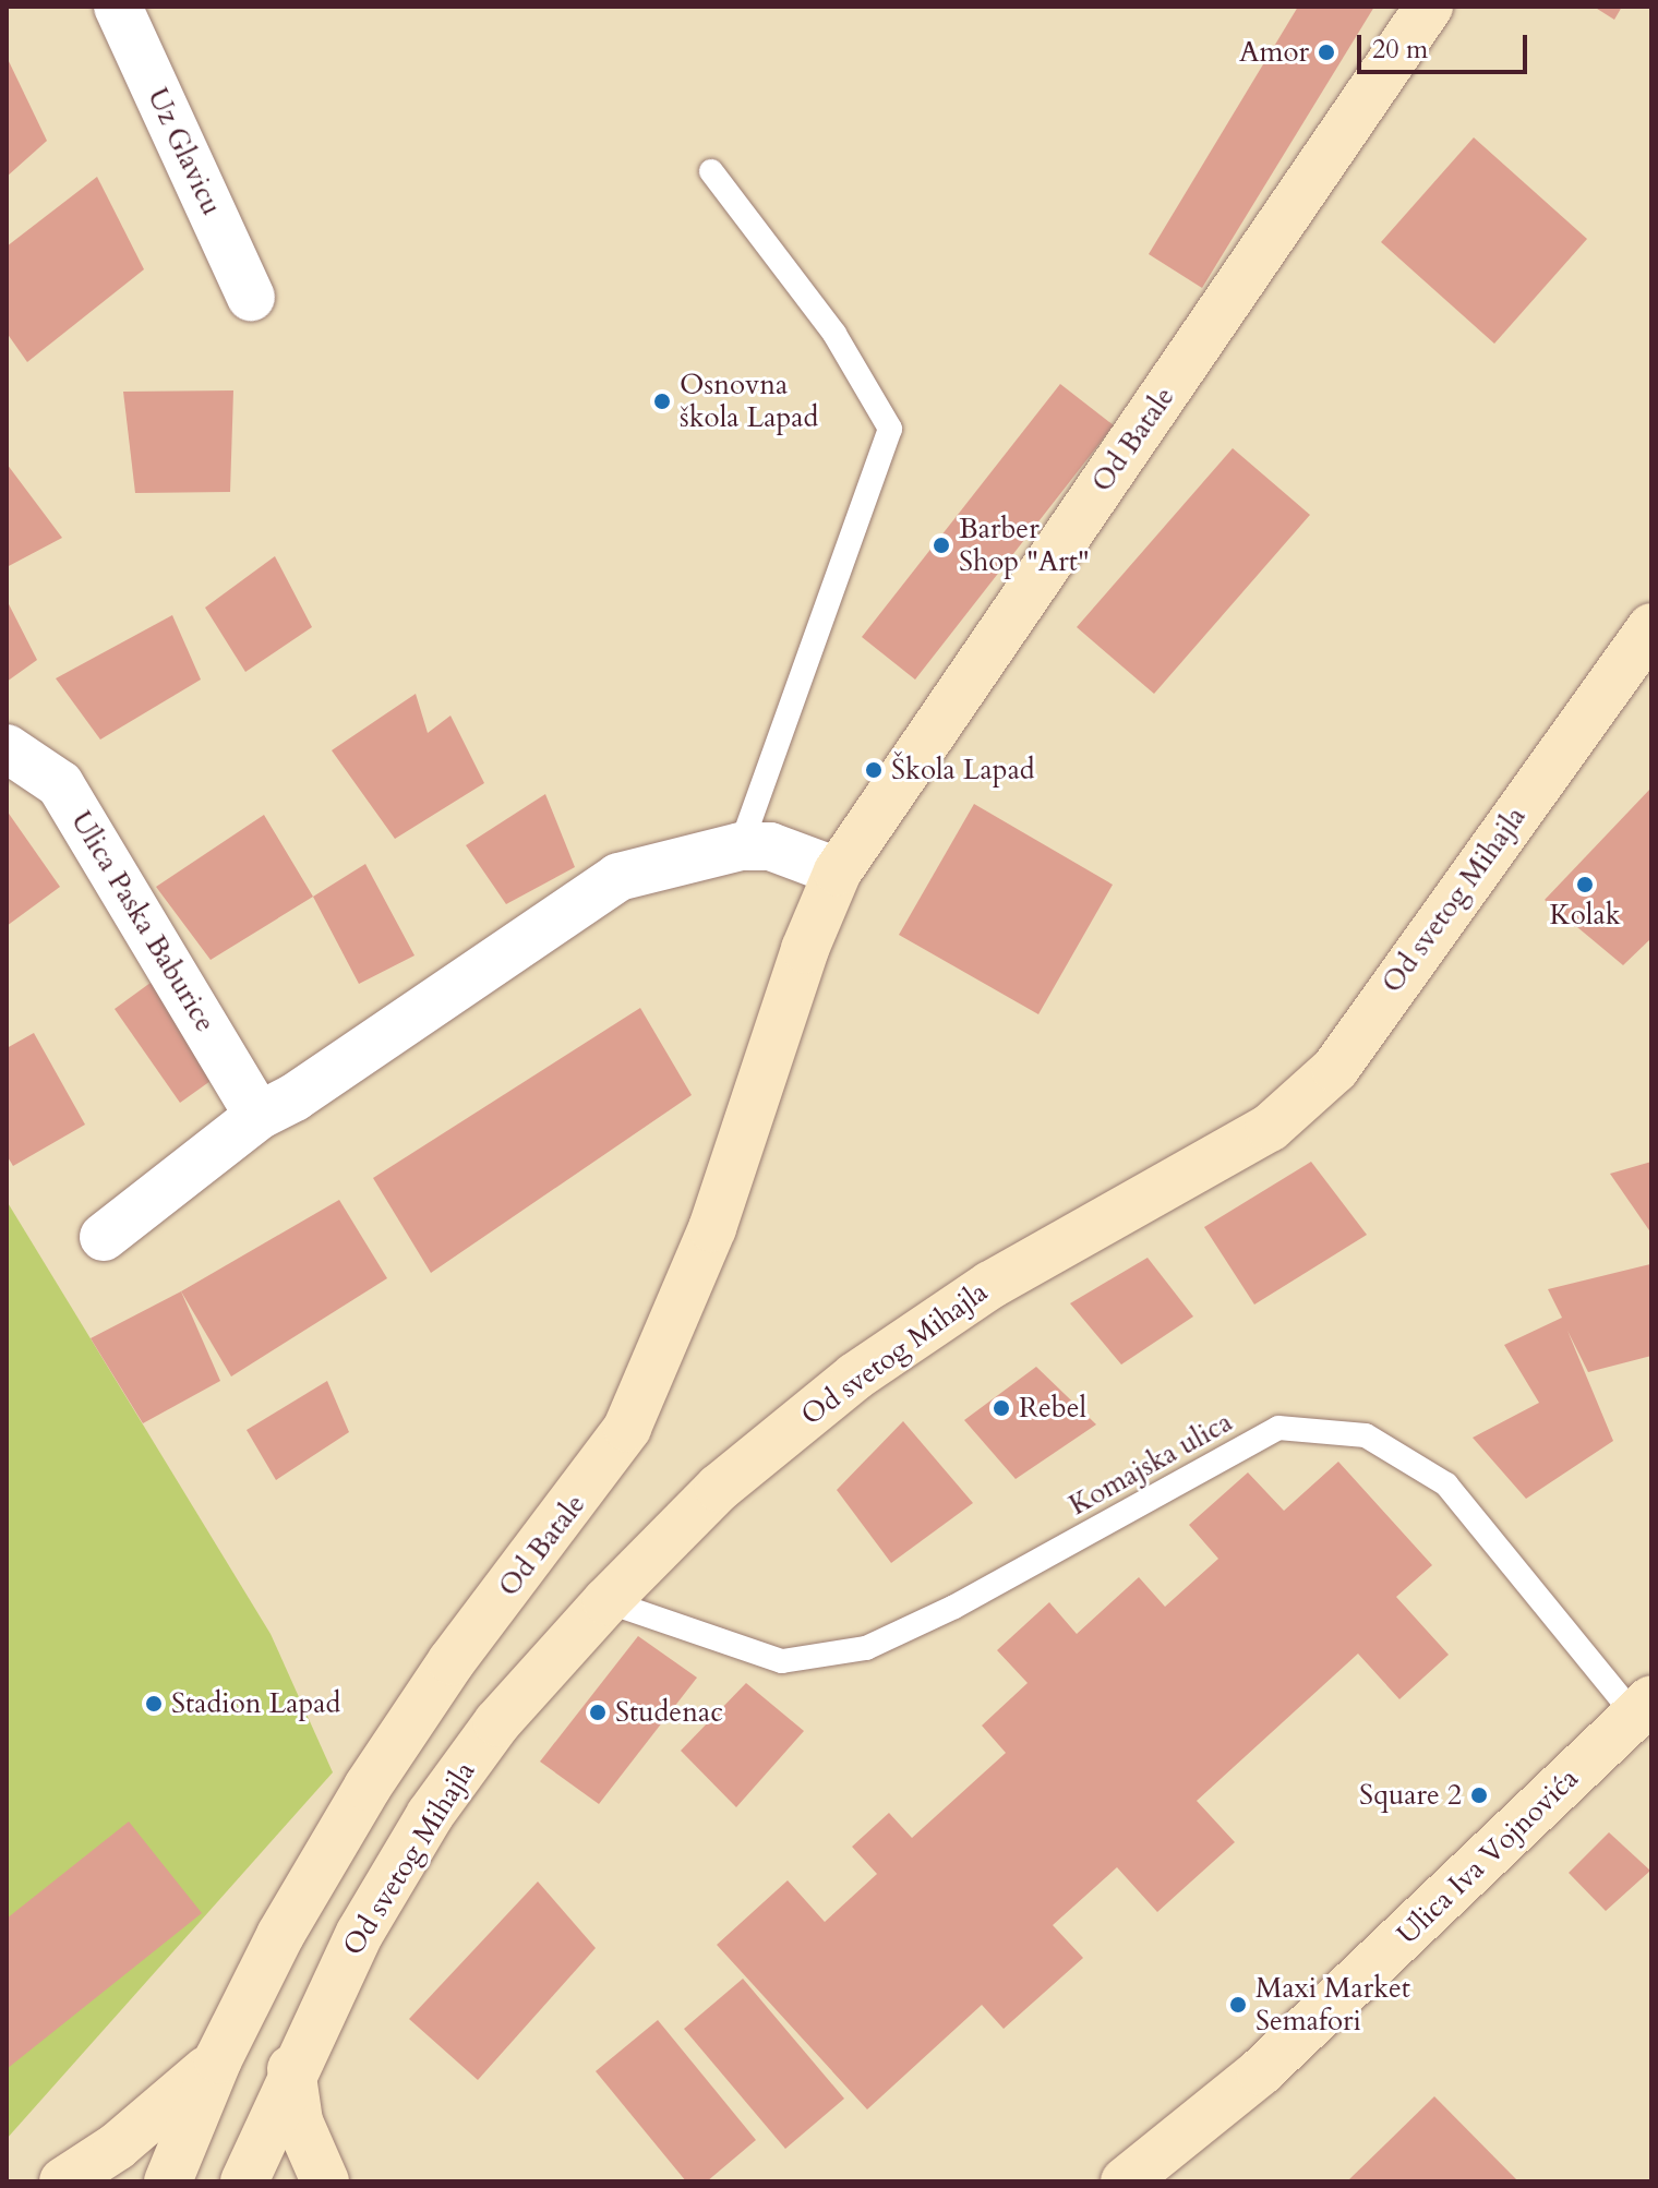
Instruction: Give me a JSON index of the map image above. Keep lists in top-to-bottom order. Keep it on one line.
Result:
{"streets":{"main road":["Od Batale","Od svetog Mihajla","Ulica Iva Vojnovića"],"street":["Uz Glavicu","Ulica Paska Baburice"],"lane":["Komajska ulica"]},"crossings":[["Od svetog Mihajla","Komajska ulica"],["Komajska ulica","Ulica Iva Vojnovića"]],"places":["Amor","Osnovna škola Lapad","Barber Shop \"Art\"","Škola Lapad","Kolak","Rebel","Stadion Lapad","Studenac","Square 2","Maxi Market Semafori"],"scale_bar":"20 m"}
